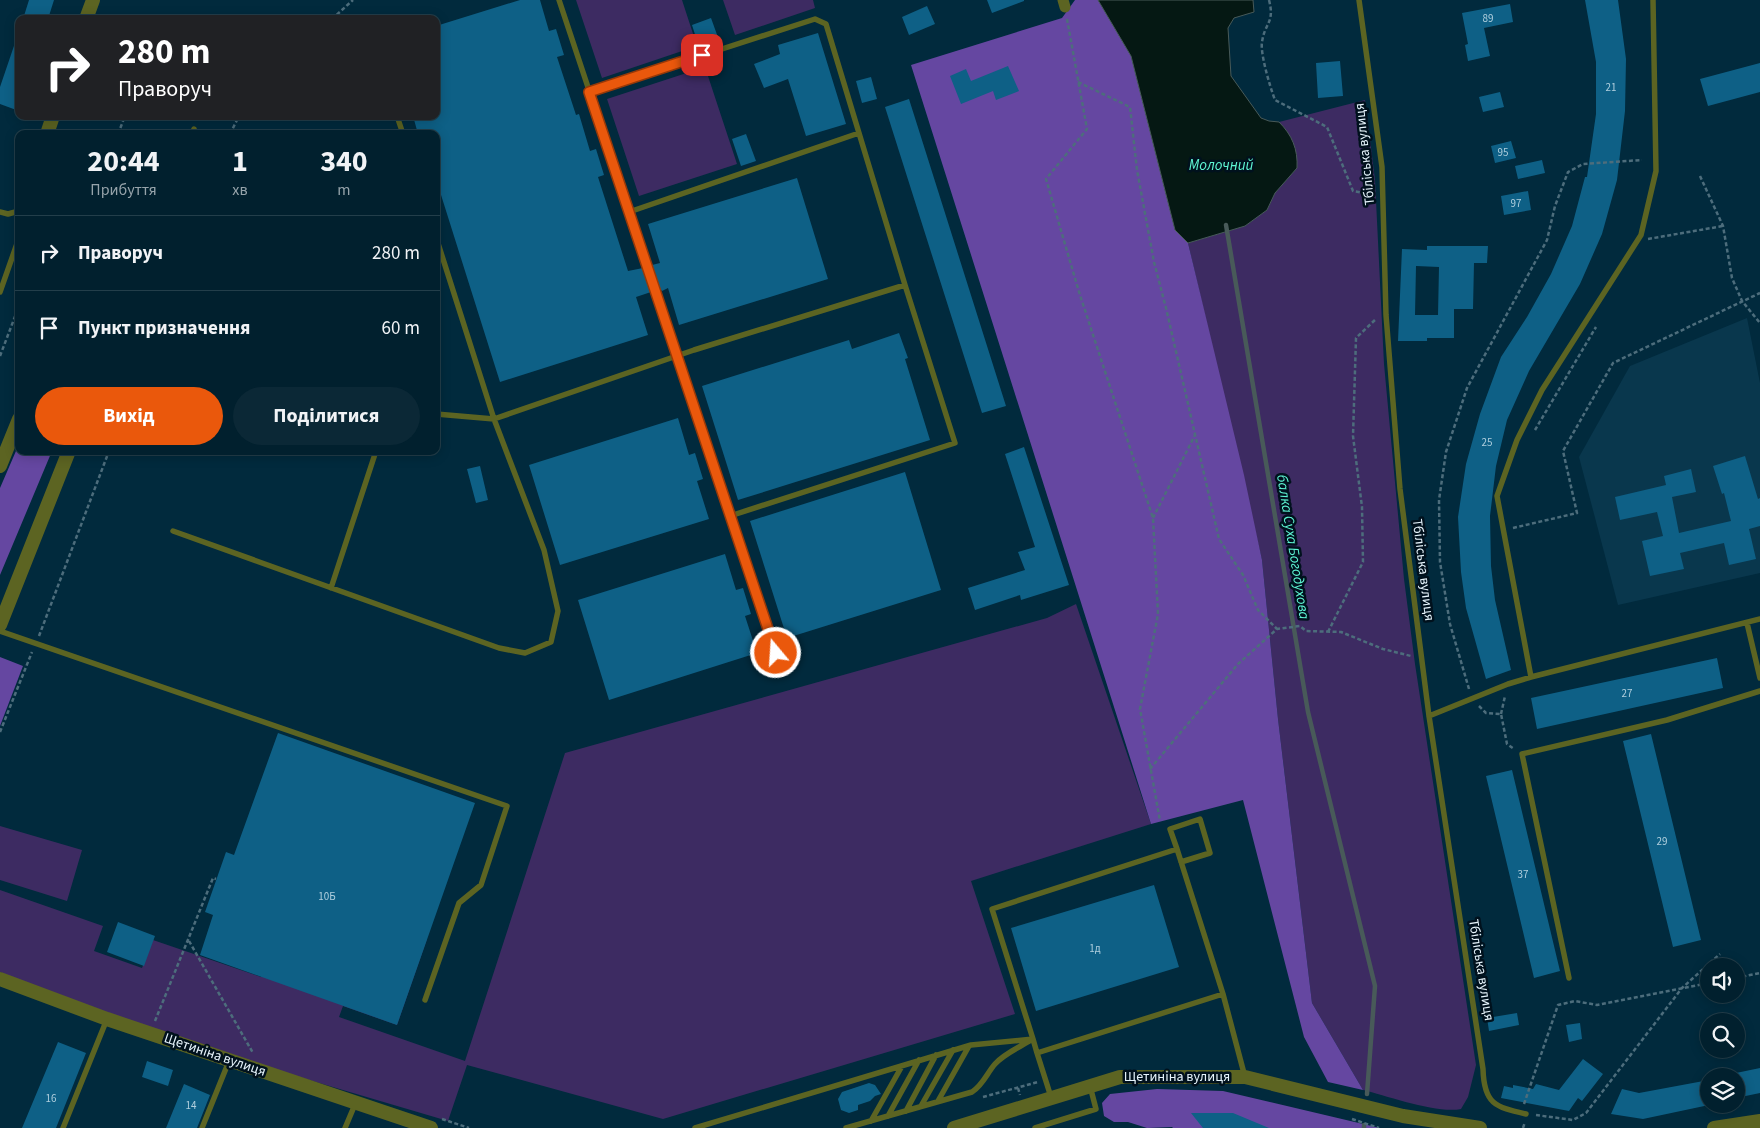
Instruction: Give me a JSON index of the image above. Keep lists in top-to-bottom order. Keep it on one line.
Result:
{"streets":{"street":["Щетиніна вулиця"],"lane":["Тбіліська вулиця"]},"water":["Молочний","балка Суха Богодухова"],"house_numbers":["89","21","95","97","25","27","29","37","10Б","1д","16","14"],"page":{"turn":["280 m","Праворуч"],"eta":["20:44","Прибуття","1","хв","340","m"],"list":[{"name":"Праворуч","value":"280 m"},{"name":"Пункт призначення","value":"60 m"}],"buttons":["Вихід","Поділитися"]}}
